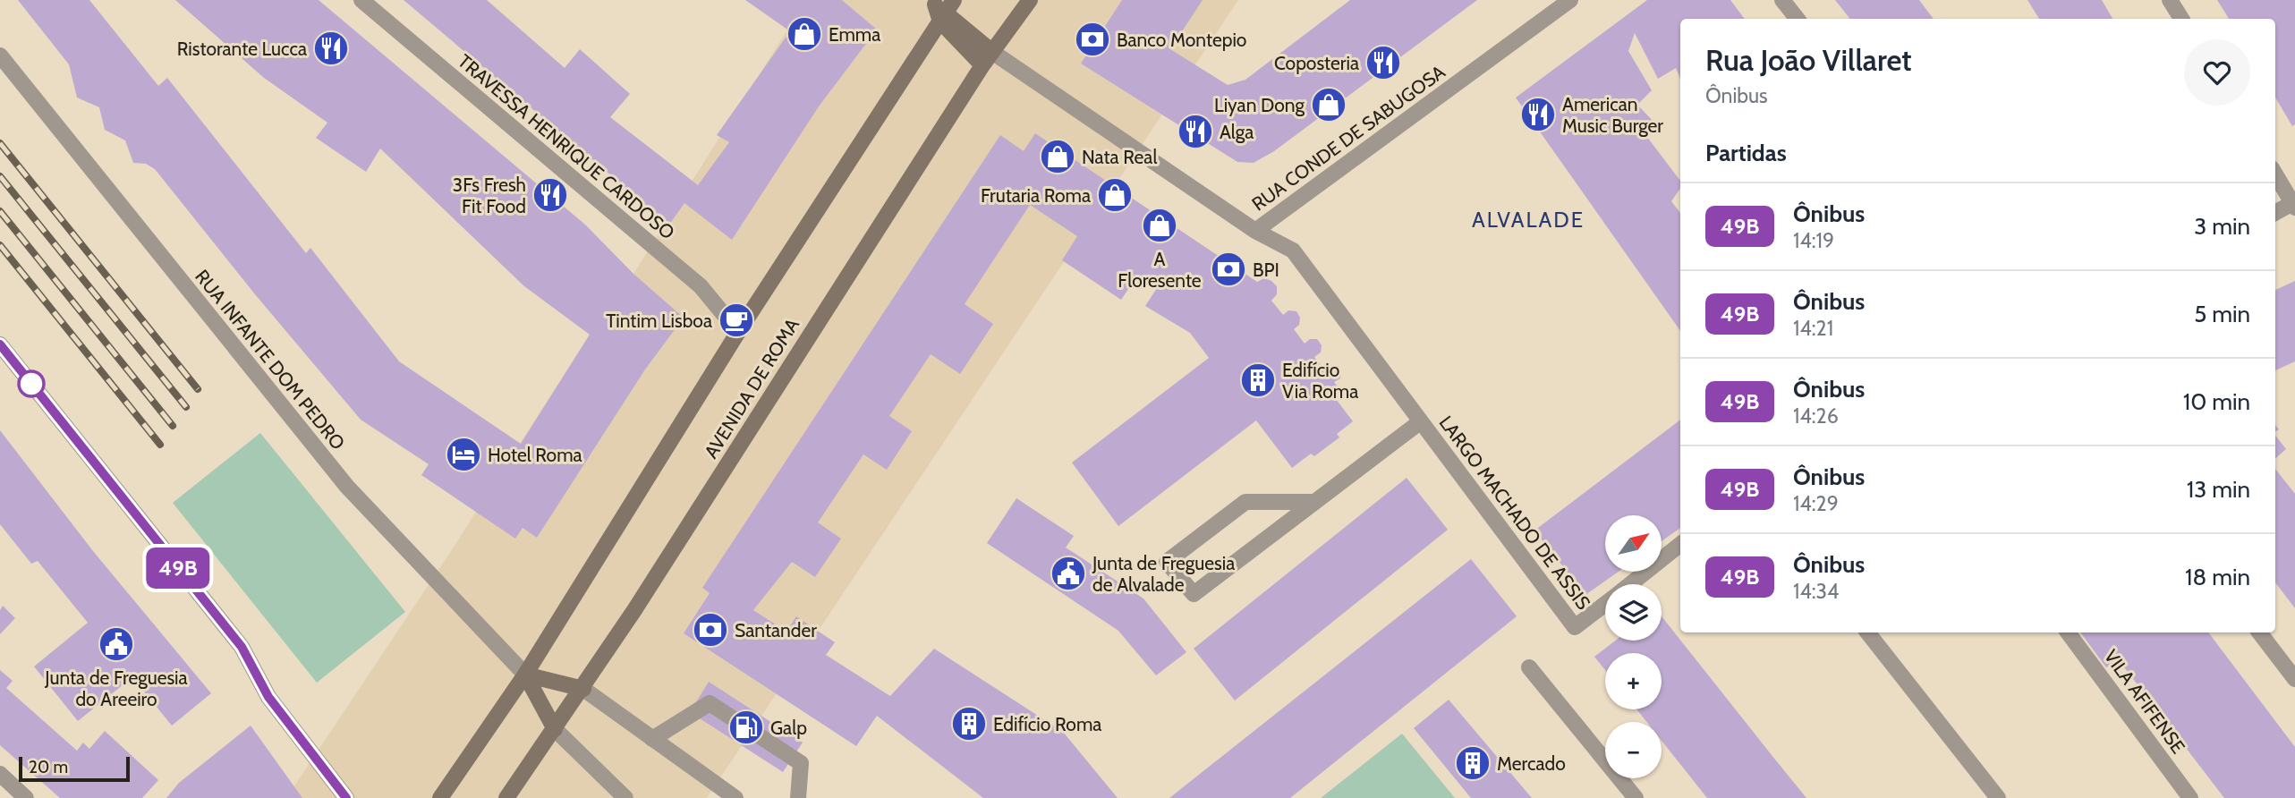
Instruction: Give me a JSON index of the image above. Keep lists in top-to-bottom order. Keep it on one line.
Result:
{"streets":{"main road":["AVENIDA DE ROMA"],"street":["RUA CONDE DE SABUGOSA","TRAVESSA HENRIQUE CARDOSO","RUA INFANTE DOM PEDRO","LARGO MACHADO DE ASSIS","VILA AFIFENSE"]},"crossings":[["RUA CONDE DE SABUGOSA","AVENIDA DE ROMA"],["RUA CONDE DE SABUGOSA","LARGO MACHADO DE ASSIS"]],"districts":["ALVALADE"],"places":{"shop":["Emma","Liyan Dong","Nata Real","Frutaria Roma","A Floresente"],"bank":["Banco Montepio","BPI","Santander"],"restaurant":["Ristorante Lucca","Coposteria","American Music Burger","Alga","3Fs Fresh Fit Food"],"cafe":["Tintim Lisboa"],"building":["Edifício Via Roma","Edifício Roma","Mercado"],"hotel":["Hotel Roma"],"public building":["Junta de Freguesia de Alvalade","Junta de Freguesia do Areeiro"],"fuel station":["Galp"]},"lines":["bus line 49B"],"scale_bar":"20 m","north":"top right","page":{"on_map":"49B","heading":[["Rua João Villaret","Ônibus"],"Partidas"],"list":[{"mark":"49B","name":"Ônibus","note":"14:19","value":"3 min"},{"mark":"49B","name":"Ônibus","note":"14:21","value":"5 min"},{"mark":"49B","name":"Ônibus","note":"14:26","value":"10 min"},{"mark":"49B","name":"Ônibus","note":"14:29","value":"13 min"},{"mark":"49B","name":"Ônibus","note":"14:34","value":"18 min"}],"map_buttons":["+","−"],"scale":"20 m"}}
